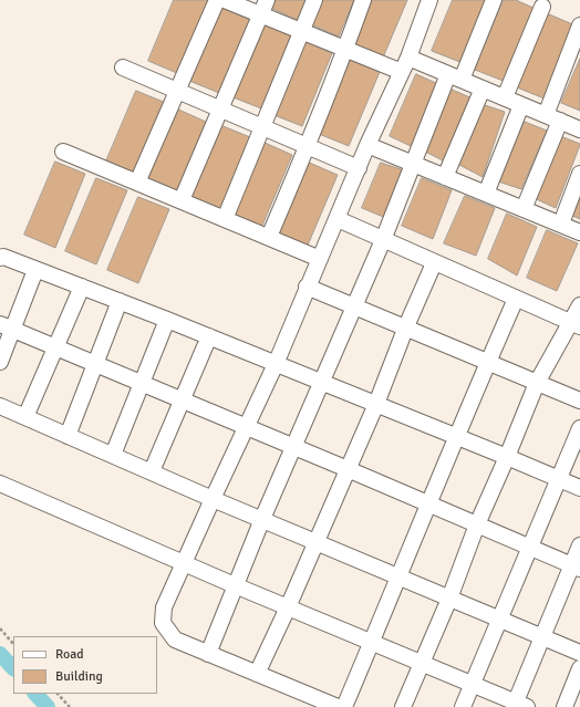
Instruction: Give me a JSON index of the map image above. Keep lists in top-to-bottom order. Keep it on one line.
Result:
{"legend":["Road","Building"]}
